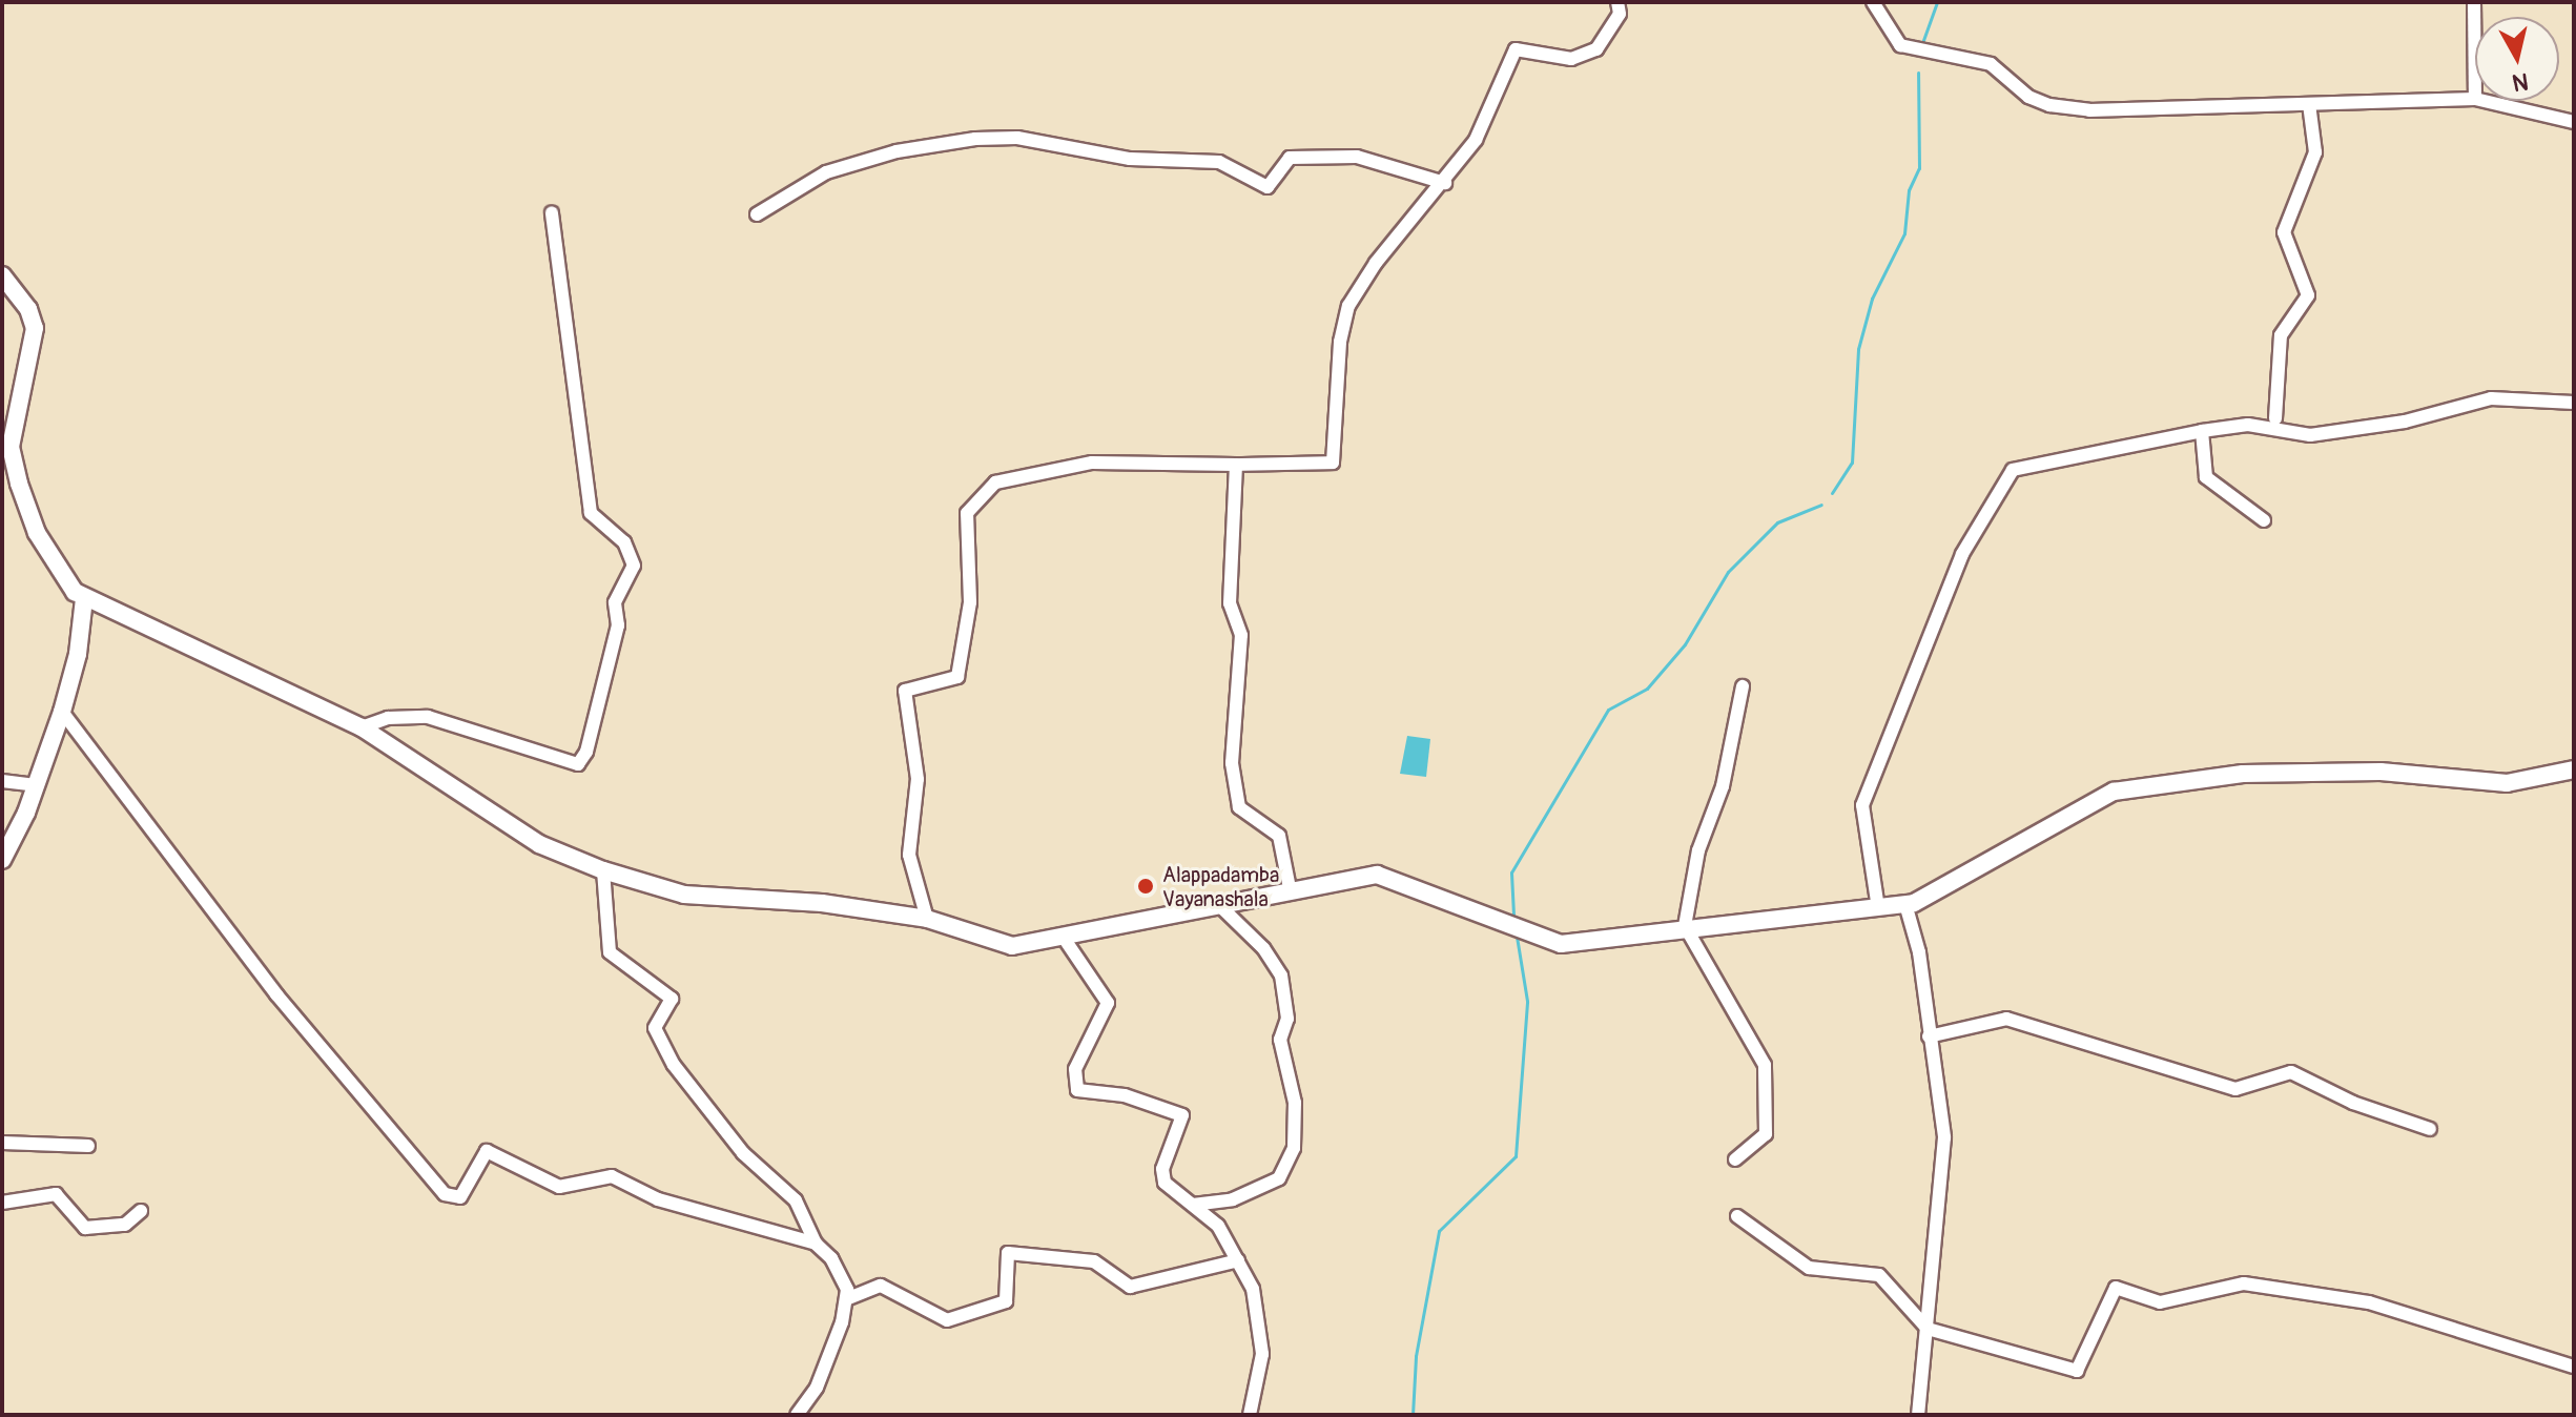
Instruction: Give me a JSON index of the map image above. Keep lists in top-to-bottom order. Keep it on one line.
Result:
{"places":["Alappadamba Vayanashala"],"north":"bottom"}
